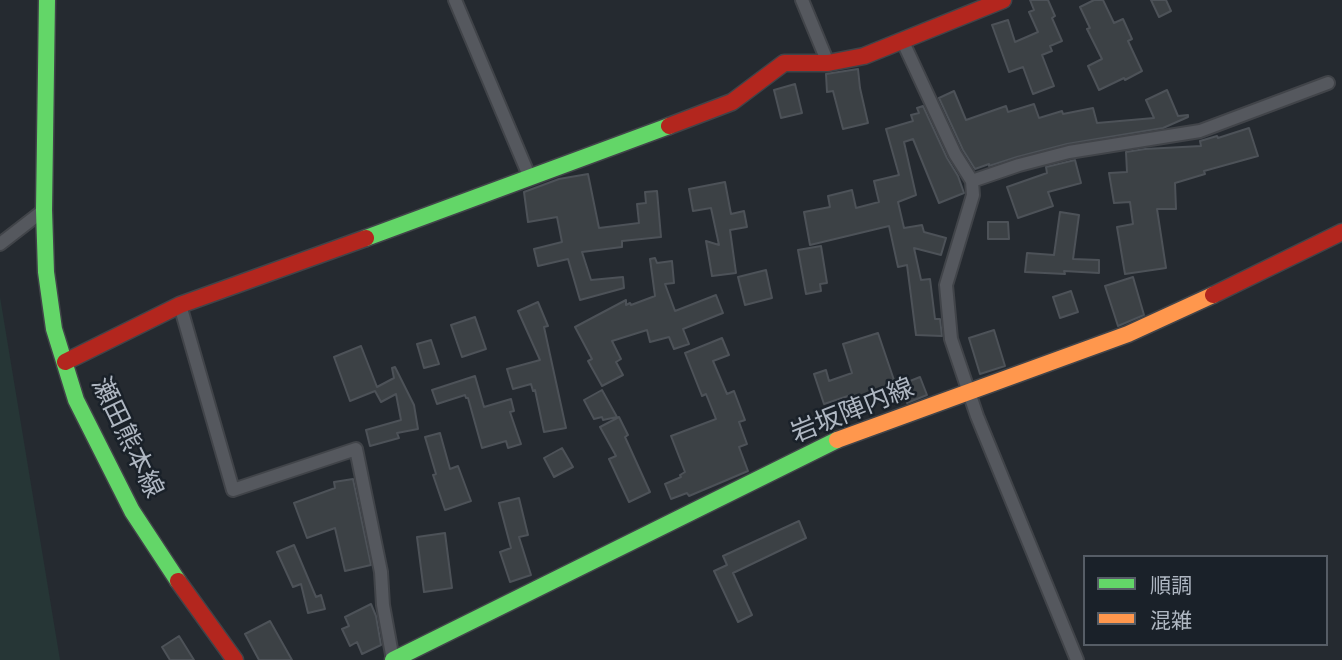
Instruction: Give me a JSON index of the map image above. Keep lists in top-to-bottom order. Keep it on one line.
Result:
{"streets":{"main road":["岩坂陣内線","瀬田熊本線"]},"legend":["順調","混雑"]}
